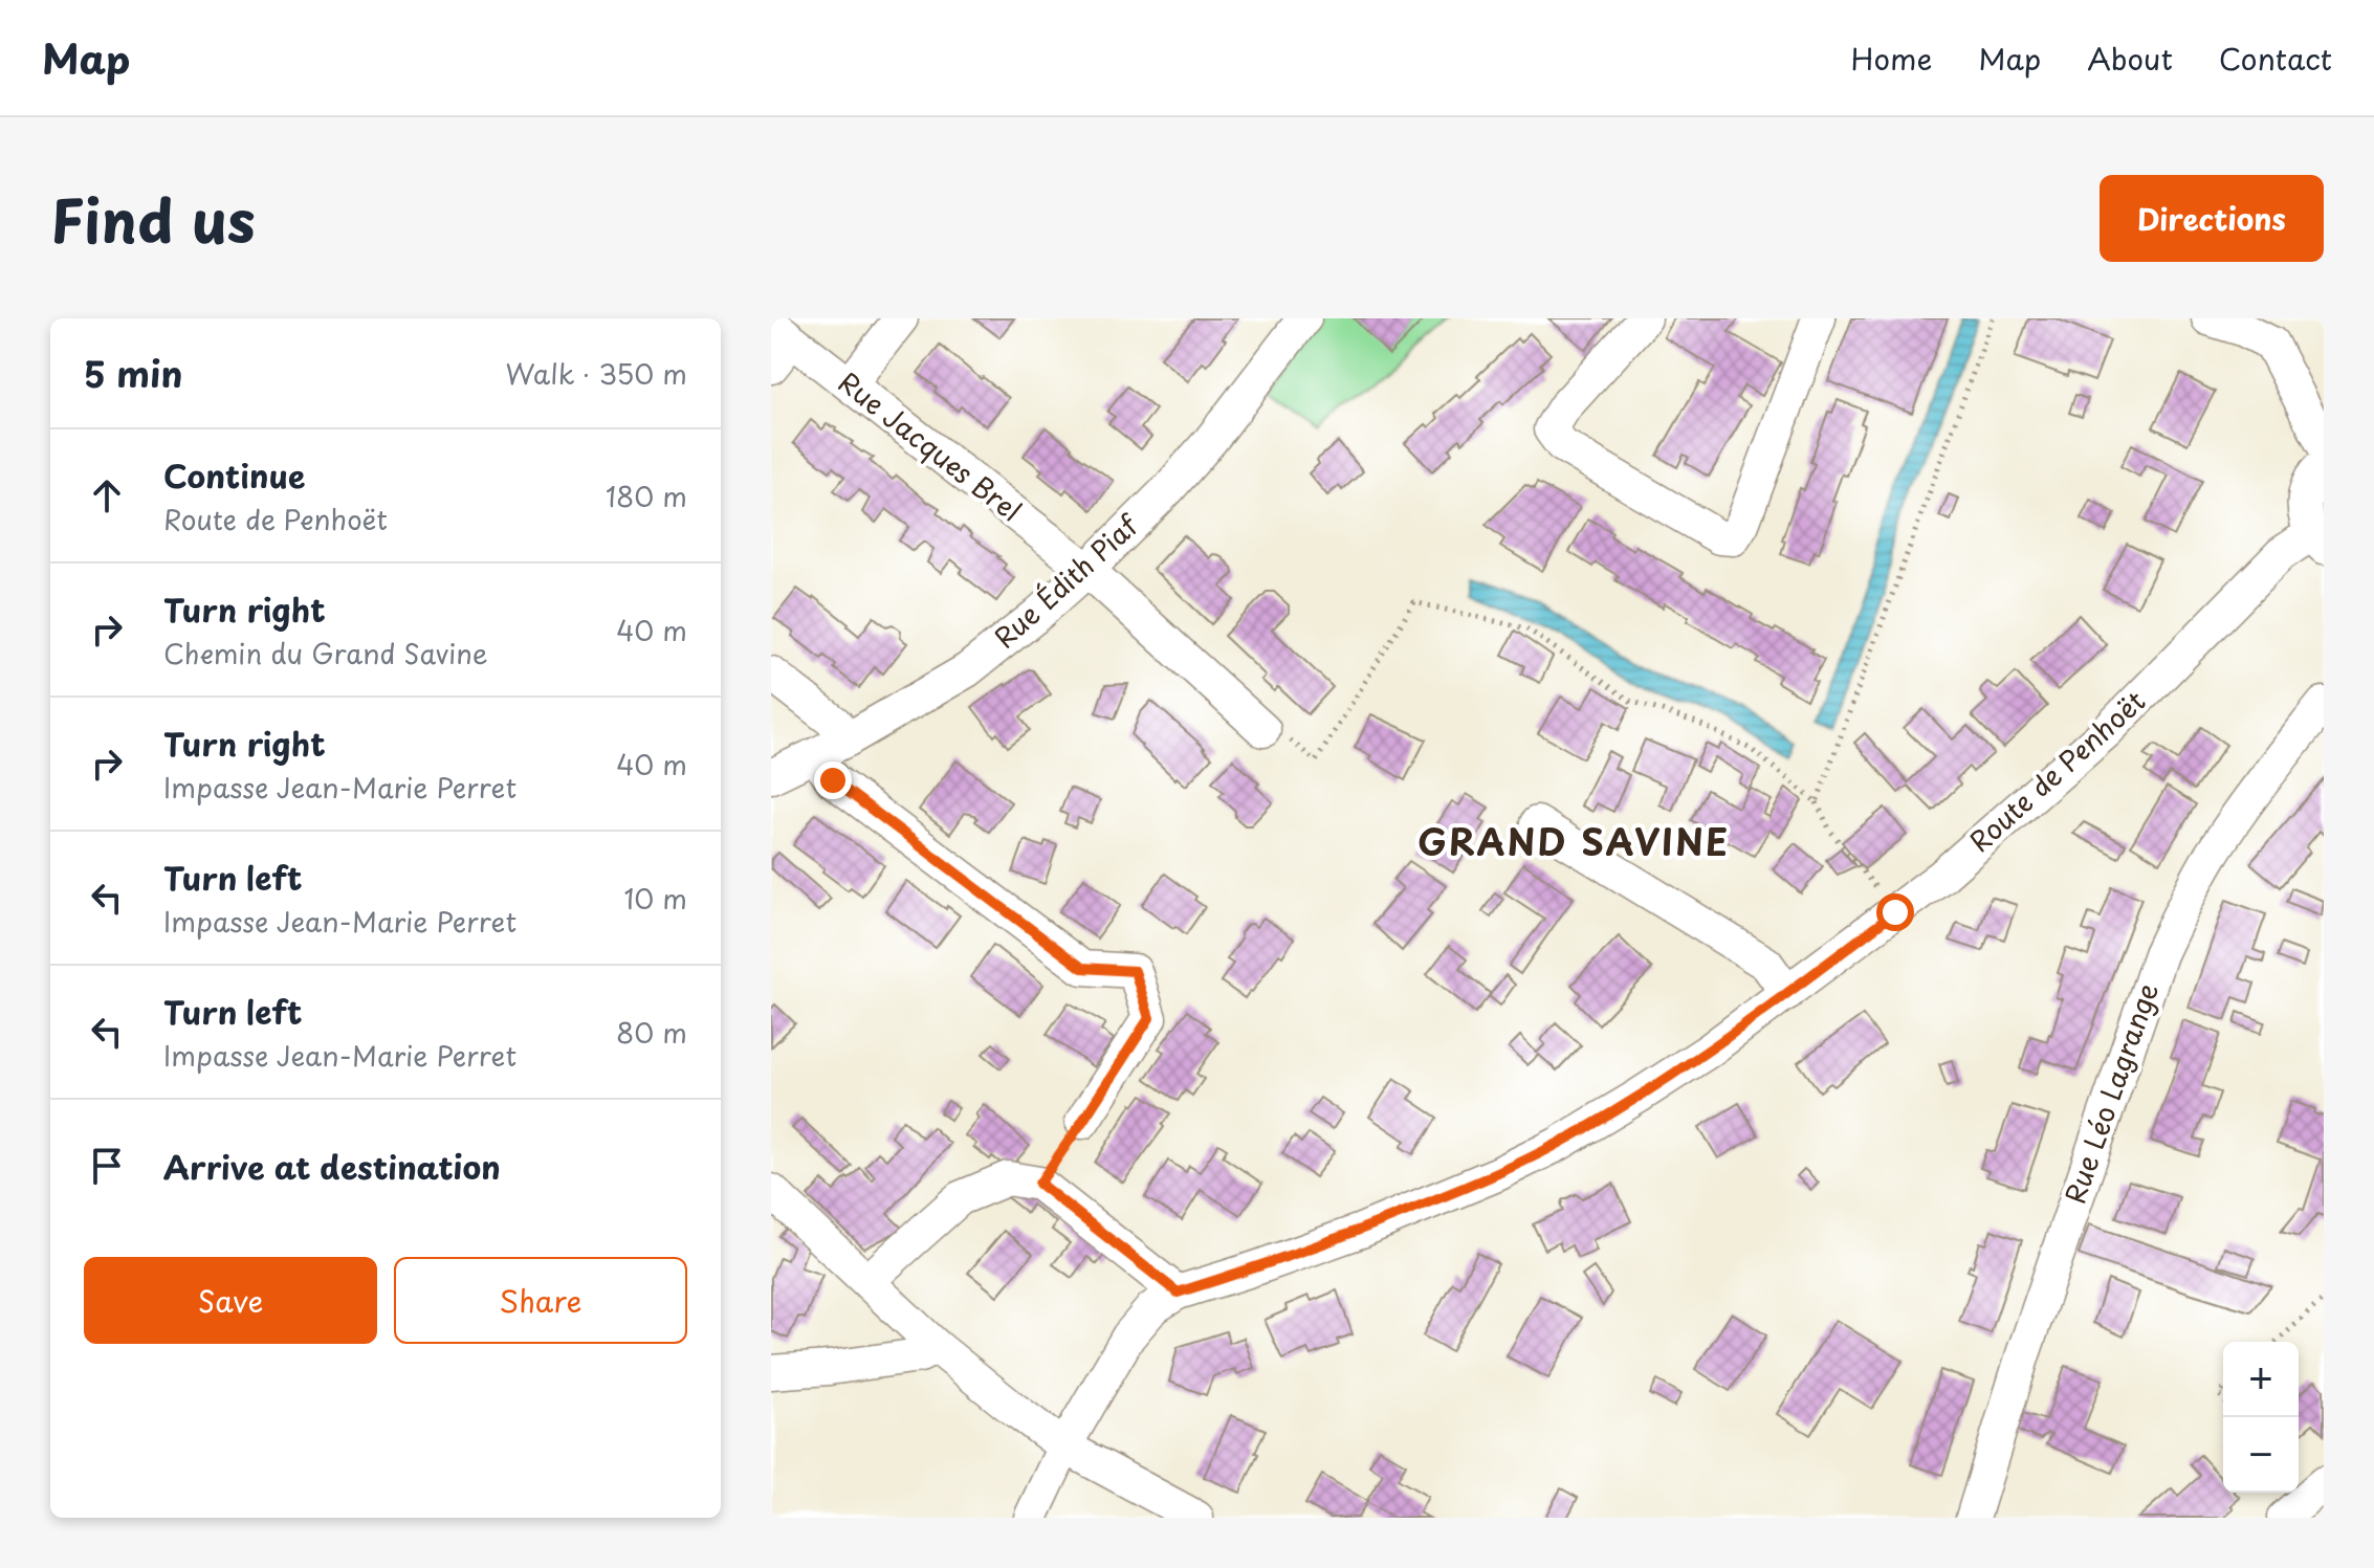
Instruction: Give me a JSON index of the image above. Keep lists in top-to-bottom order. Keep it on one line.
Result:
{"streets":{"street":["Rue Jacques Brel","Rue Édith Piaf","Route de Penhoët","Rue Léo Lagrange"]},"crossings":[["Rue Jacques Brel","Rue Édith Piaf"]],"districts":["GRAND SAVINE"],"page":{"header":"Map","nav":["Home","Map","About","Contact"],"title":"Find us","buttons":["Directions",["Save","Share"]],"heading":["5 min","Walk · 350 m"],"list":[["Continue","Route de Penhoët","180 m"],["Turn right","Chemin du Grand Savine","40 m"],["Turn right","Impasse Jean-Marie Perret","40 m"],["Turn left","Impasse Jean-Marie Perret","10 m"],["Turn left","Impasse Jean-Marie Perret","80 m"],"Arrive at destination"],"map_buttons":["+","−"]}}
